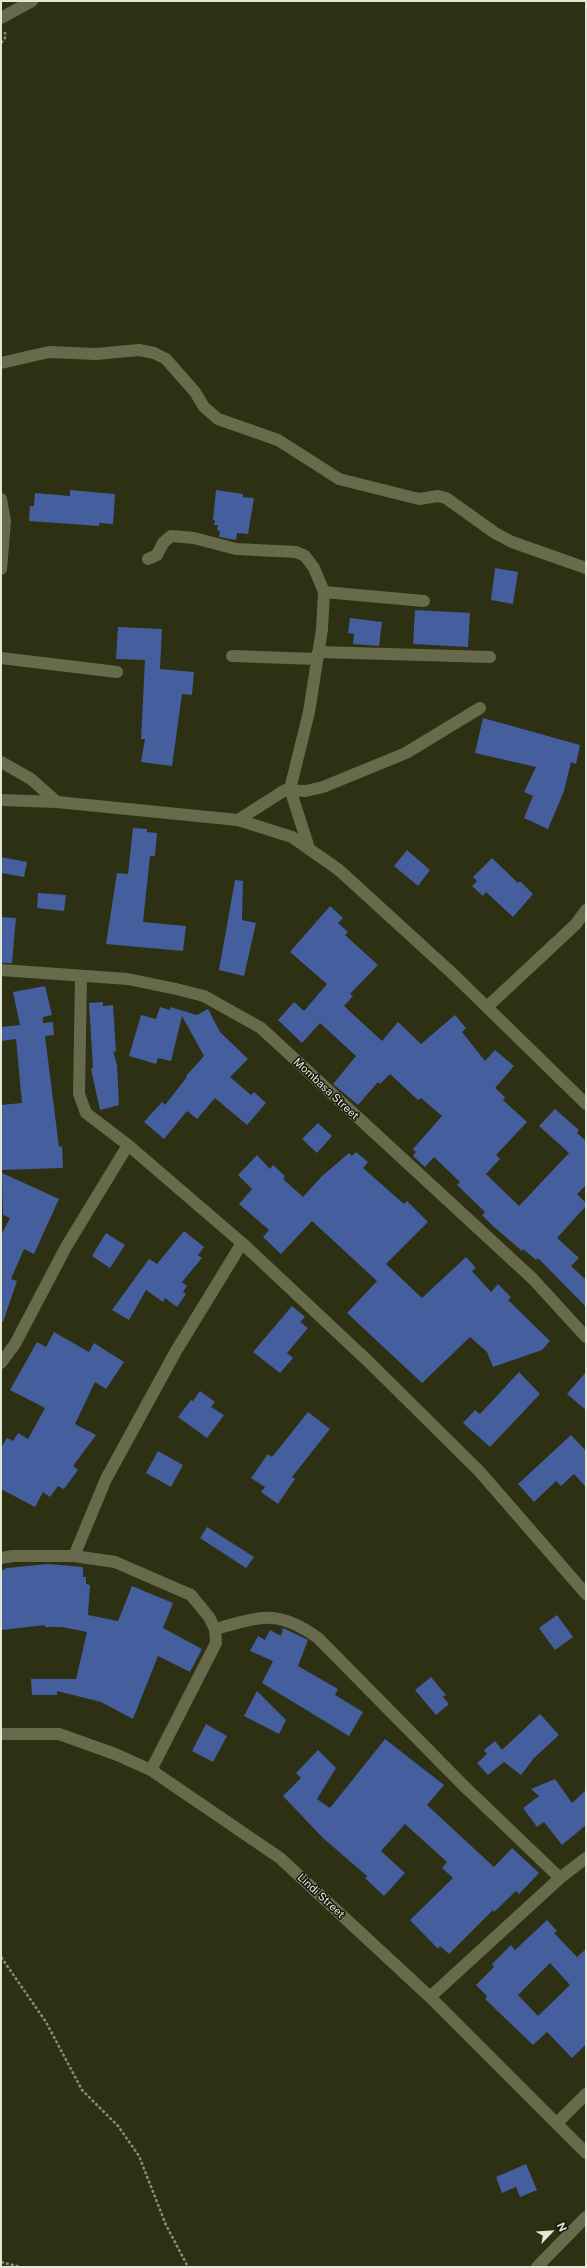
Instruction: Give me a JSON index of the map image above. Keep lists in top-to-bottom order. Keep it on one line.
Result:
{"streets":{"street":["Mombasa Street","Lindi Street"]},"north":"top right"}
